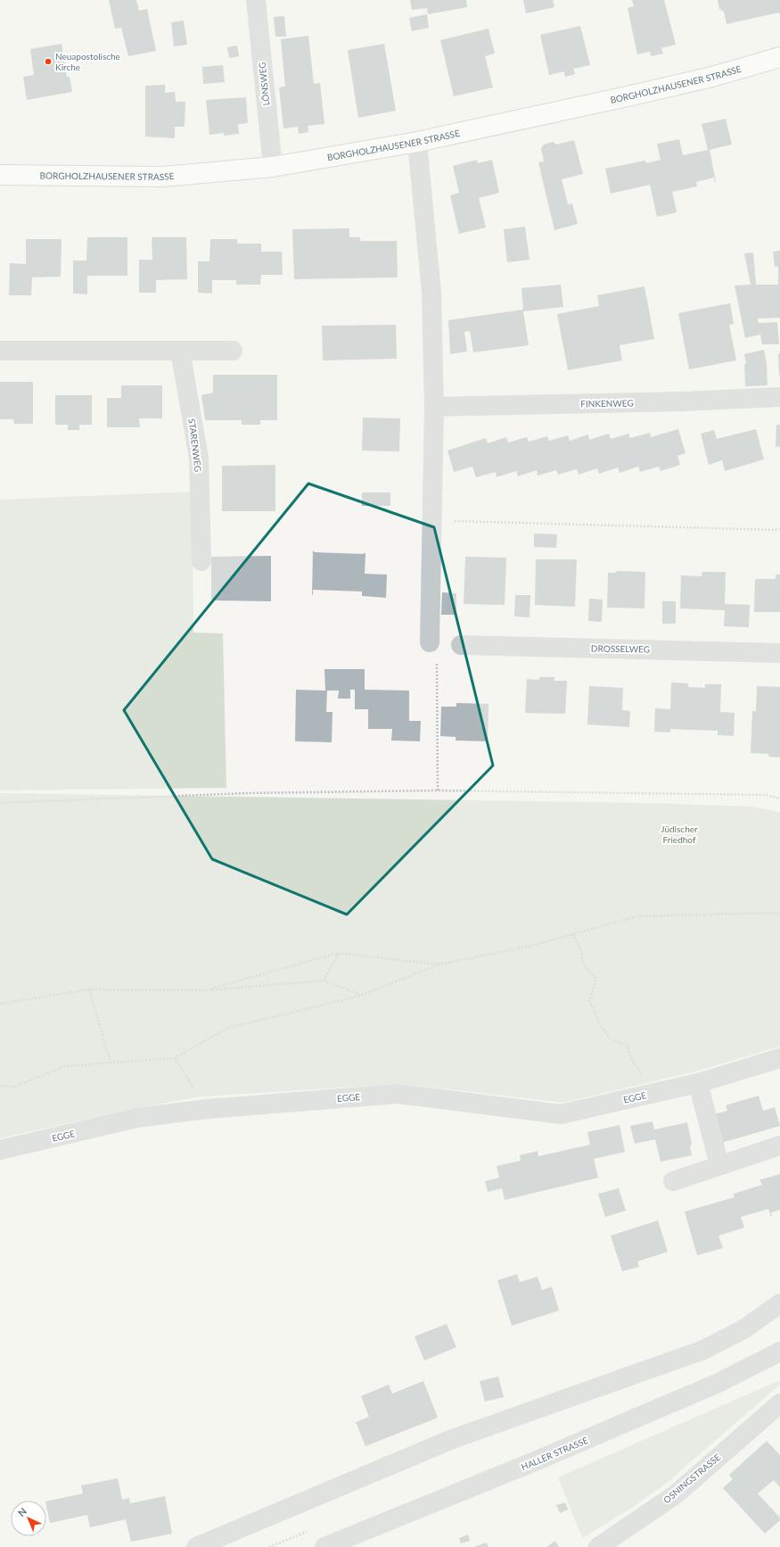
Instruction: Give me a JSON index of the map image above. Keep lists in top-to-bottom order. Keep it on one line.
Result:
{"streets":{"main road":["BORGHOLZHAUSENER STRASSE"],"street":["LÖNSWEG","FINKENWEG","STARENWEG","DROSSELWEG","EGGE","HALLER STRASSE","OSNINGSTRASSE"]},"crossings":[["LÖNSWEG","BORGHOLZHAUSENER STRASSE"]],"parks":["Jüdischer Friedhof"],"places":["Neuapostolische Kirche"],"north":"top left"}
